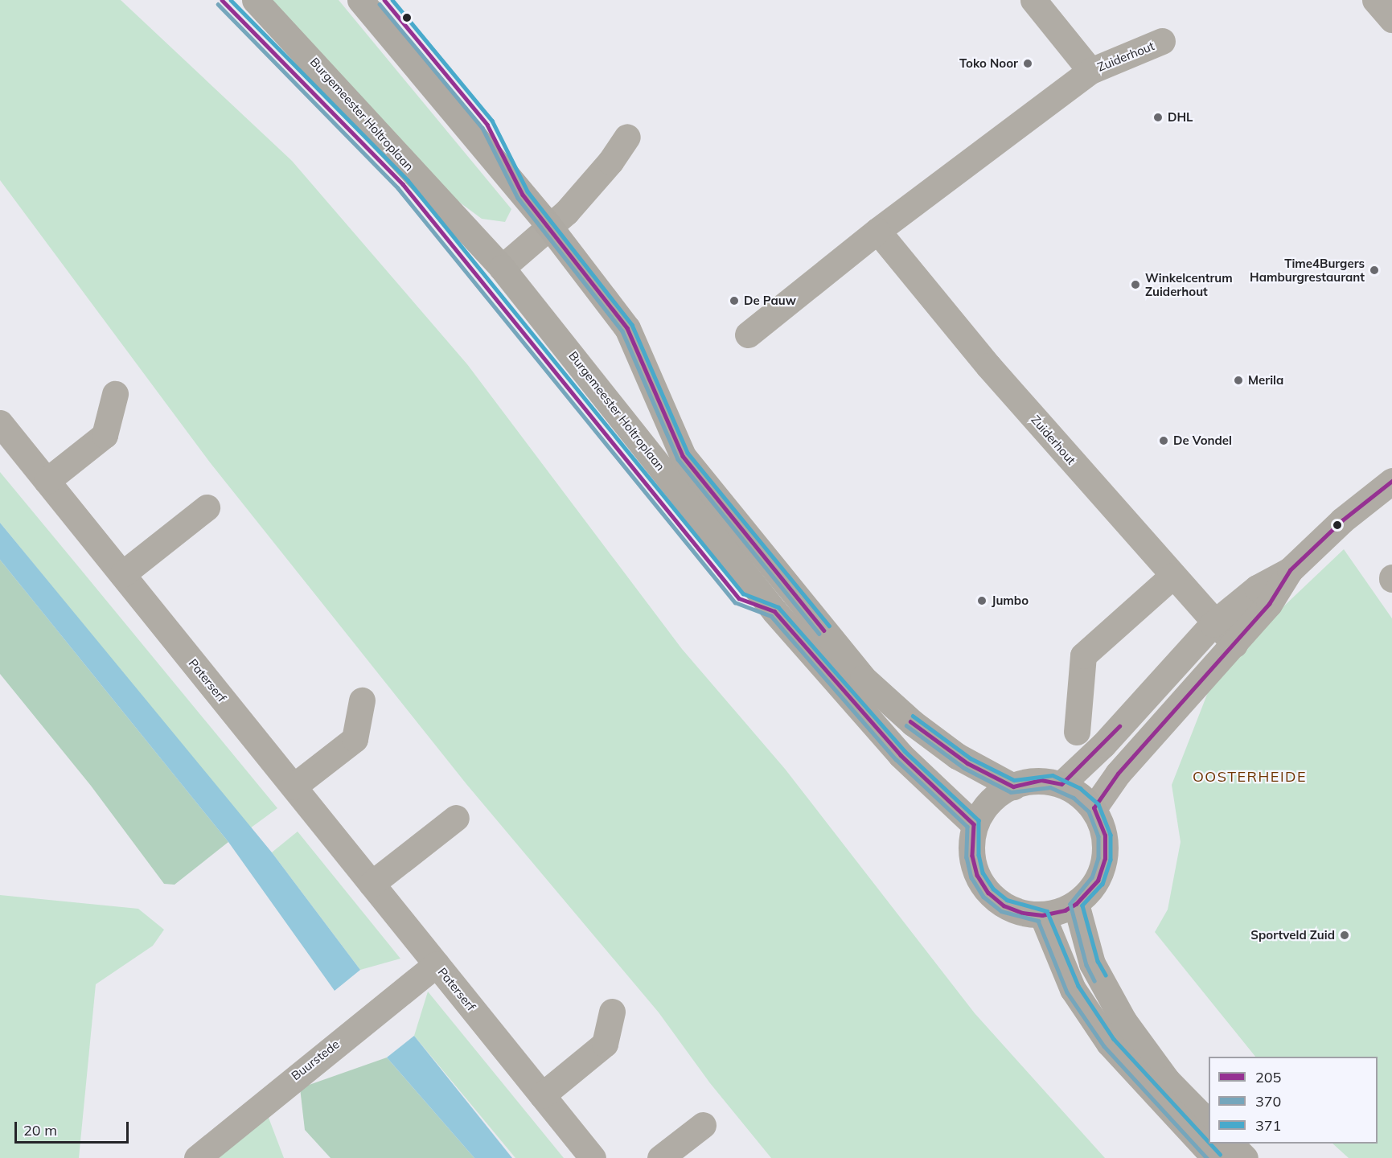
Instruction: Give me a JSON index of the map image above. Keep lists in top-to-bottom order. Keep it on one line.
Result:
{"streets":{"street":["Zuiderhout","Burgemeester Holtroplaan","Paterserf","Buurstede"]},"crossings":[["Paterserf","Buurstede"]],"districts":["OOSTERHEIDE"],"places":["Toko Noor","DHL","Time4Burgers Hamburgrestaurant","Winkelcentrum Zuiderhout","De Pauw","Merila","De Vondel","Jumbo","Sportveld Zuid"],"lines":["transit line 205","transit line 371","transit line 370"],"legend":["205","370","371"],"scale_bar":"20 m"}
